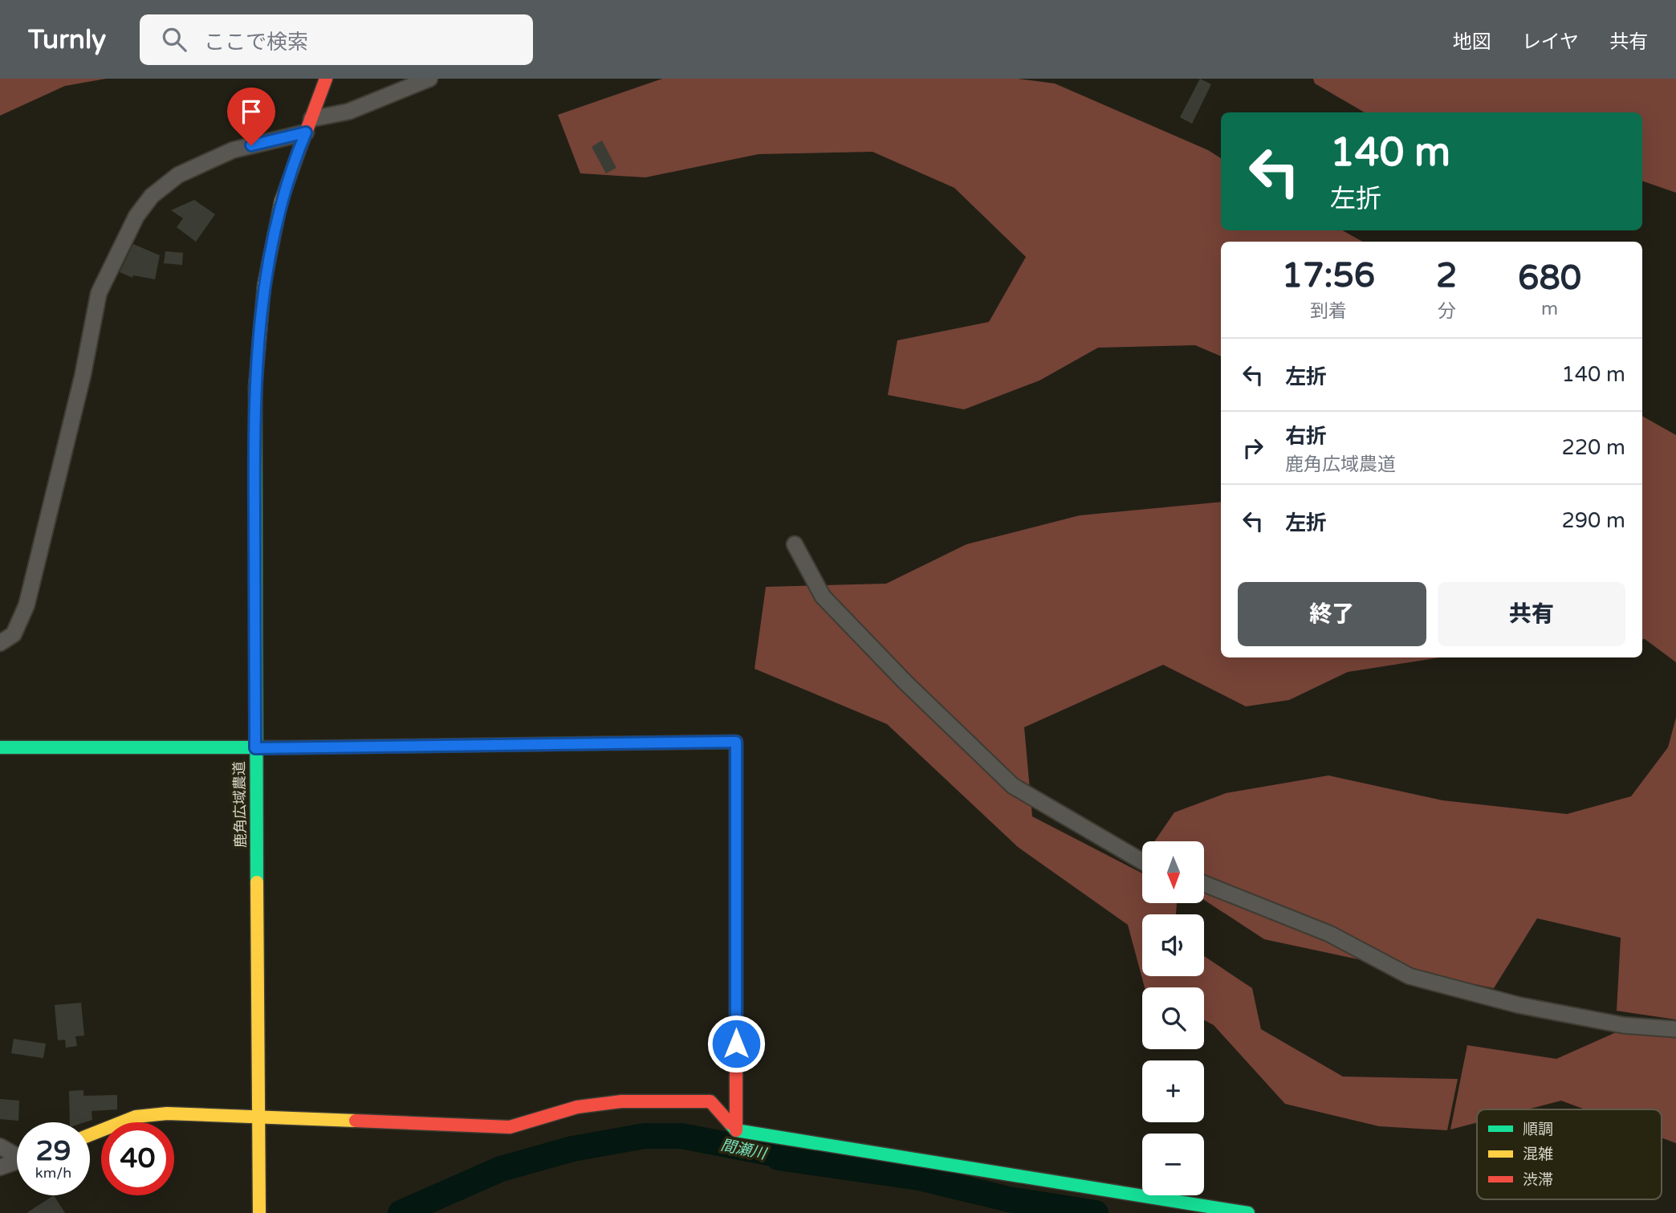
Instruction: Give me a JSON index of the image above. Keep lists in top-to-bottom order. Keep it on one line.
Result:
{"streets":{"street":["鹿角広域農道"]},"water":["間瀬川"],"legend":["順調","混雑","渋滞"],"north":"bottom","page":{"header":"Turnly","search":"ここで検索","nav":["地図","レイヤ","共有"],"turn":["140 m","左折"],"eta":["17:56","到着","2","分","680","m"],"list":[{"name":"左折","value":"140 m"},{"name":"右折","note":"鹿角広域農道","value":"220 m"},{"name":"左折","value":"290 m"}],"buttons":["終了","共有"],"map_buttons":["+","−"],"speed":"29 km/h","limit":"40"}}
